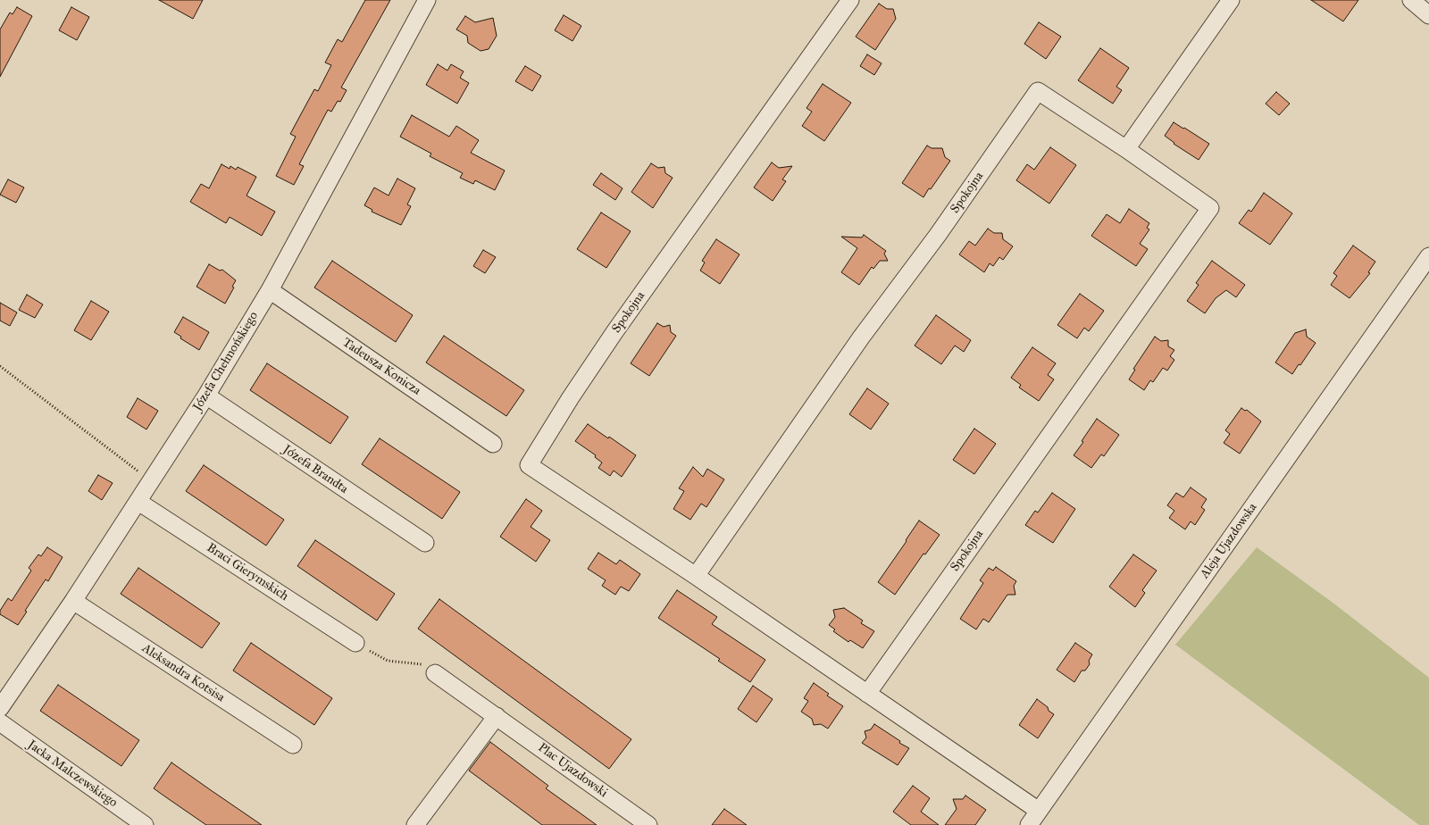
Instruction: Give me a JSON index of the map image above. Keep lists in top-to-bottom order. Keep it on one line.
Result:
{"streets":{"street":["Spokojna","Józefa Chełmońskiego","Tadeusza Konicza","Józefa Brandta","Aleja Ujazdowska","Braci Gierymskich","Aleksandra Kotsisa","Plac Ujazdowski","Jacka Malczewskiego"]},"crossings":[["Spokojna","Aleja Ujazdowska"],["Józefa Chełmońskiego","Tadeusza Konicza"],["Józefa Chełmońskiego","Józefa Brandta"],["Józefa Chełmońskiego","Braci Gierymskich"],["Józefa Chełmońskiego","Aleksandra Kotsisa"]]}
